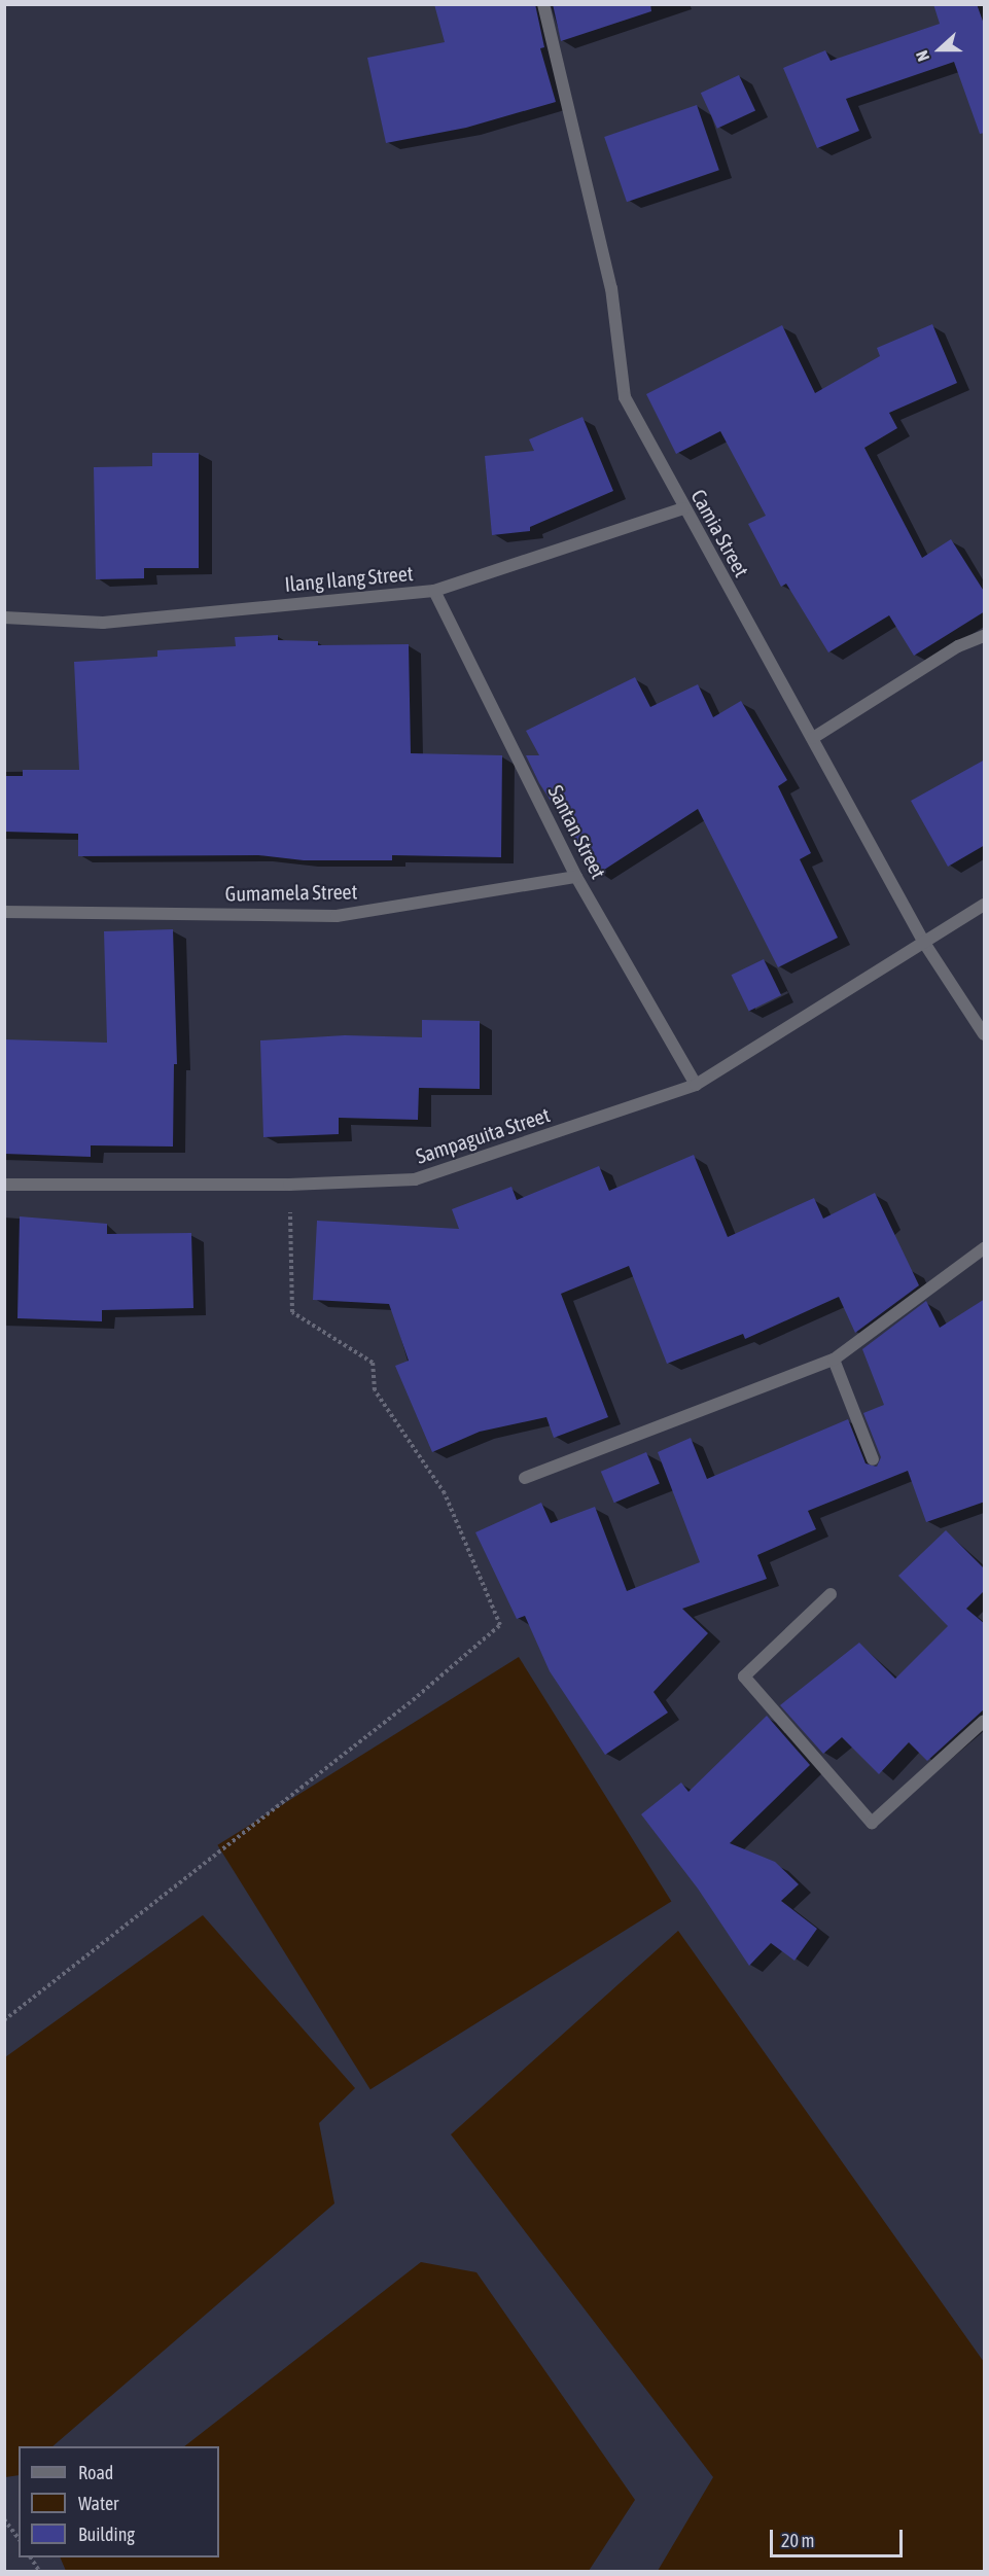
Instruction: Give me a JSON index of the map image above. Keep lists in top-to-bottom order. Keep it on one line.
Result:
{"streets":{"street":["Camia Street","Ilang Ilang Street","Santan Street","Gumamela Street","Sampaguita Street"]},"crossings":[["Camia Street","Ilang Ilang Street"],["Camia Street","Sampaguita Street"],["Ilang Ilang Street","Santan Street"],["Santan Street","Gumamela Street"],["Santan Street","Sampaguita Street"]],"legend":["Road","Water","Building"],"scale_bar":"20 m","north":"left"}
